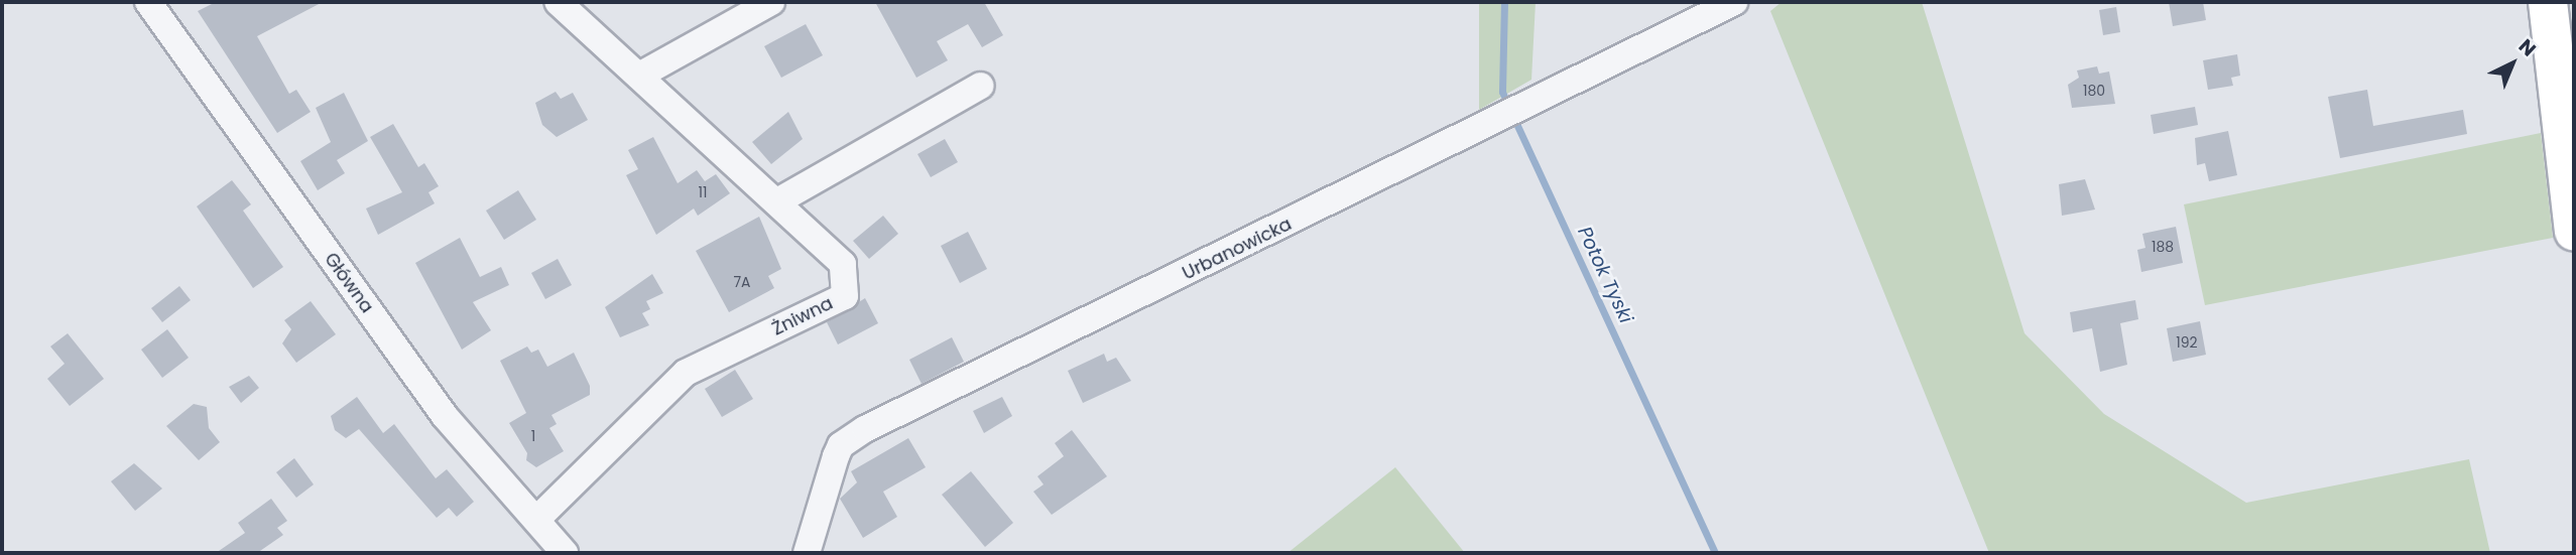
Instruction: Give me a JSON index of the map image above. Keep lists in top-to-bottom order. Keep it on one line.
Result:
{"streets":{"street":["Urbanowicka","Główna","Żniwna"]},"crossings":[["Główna","Żniwna"]],"water":["Potok Tyski"],"house_numbers":["180","11","188","7A","192","1"],"north":"top right"}
